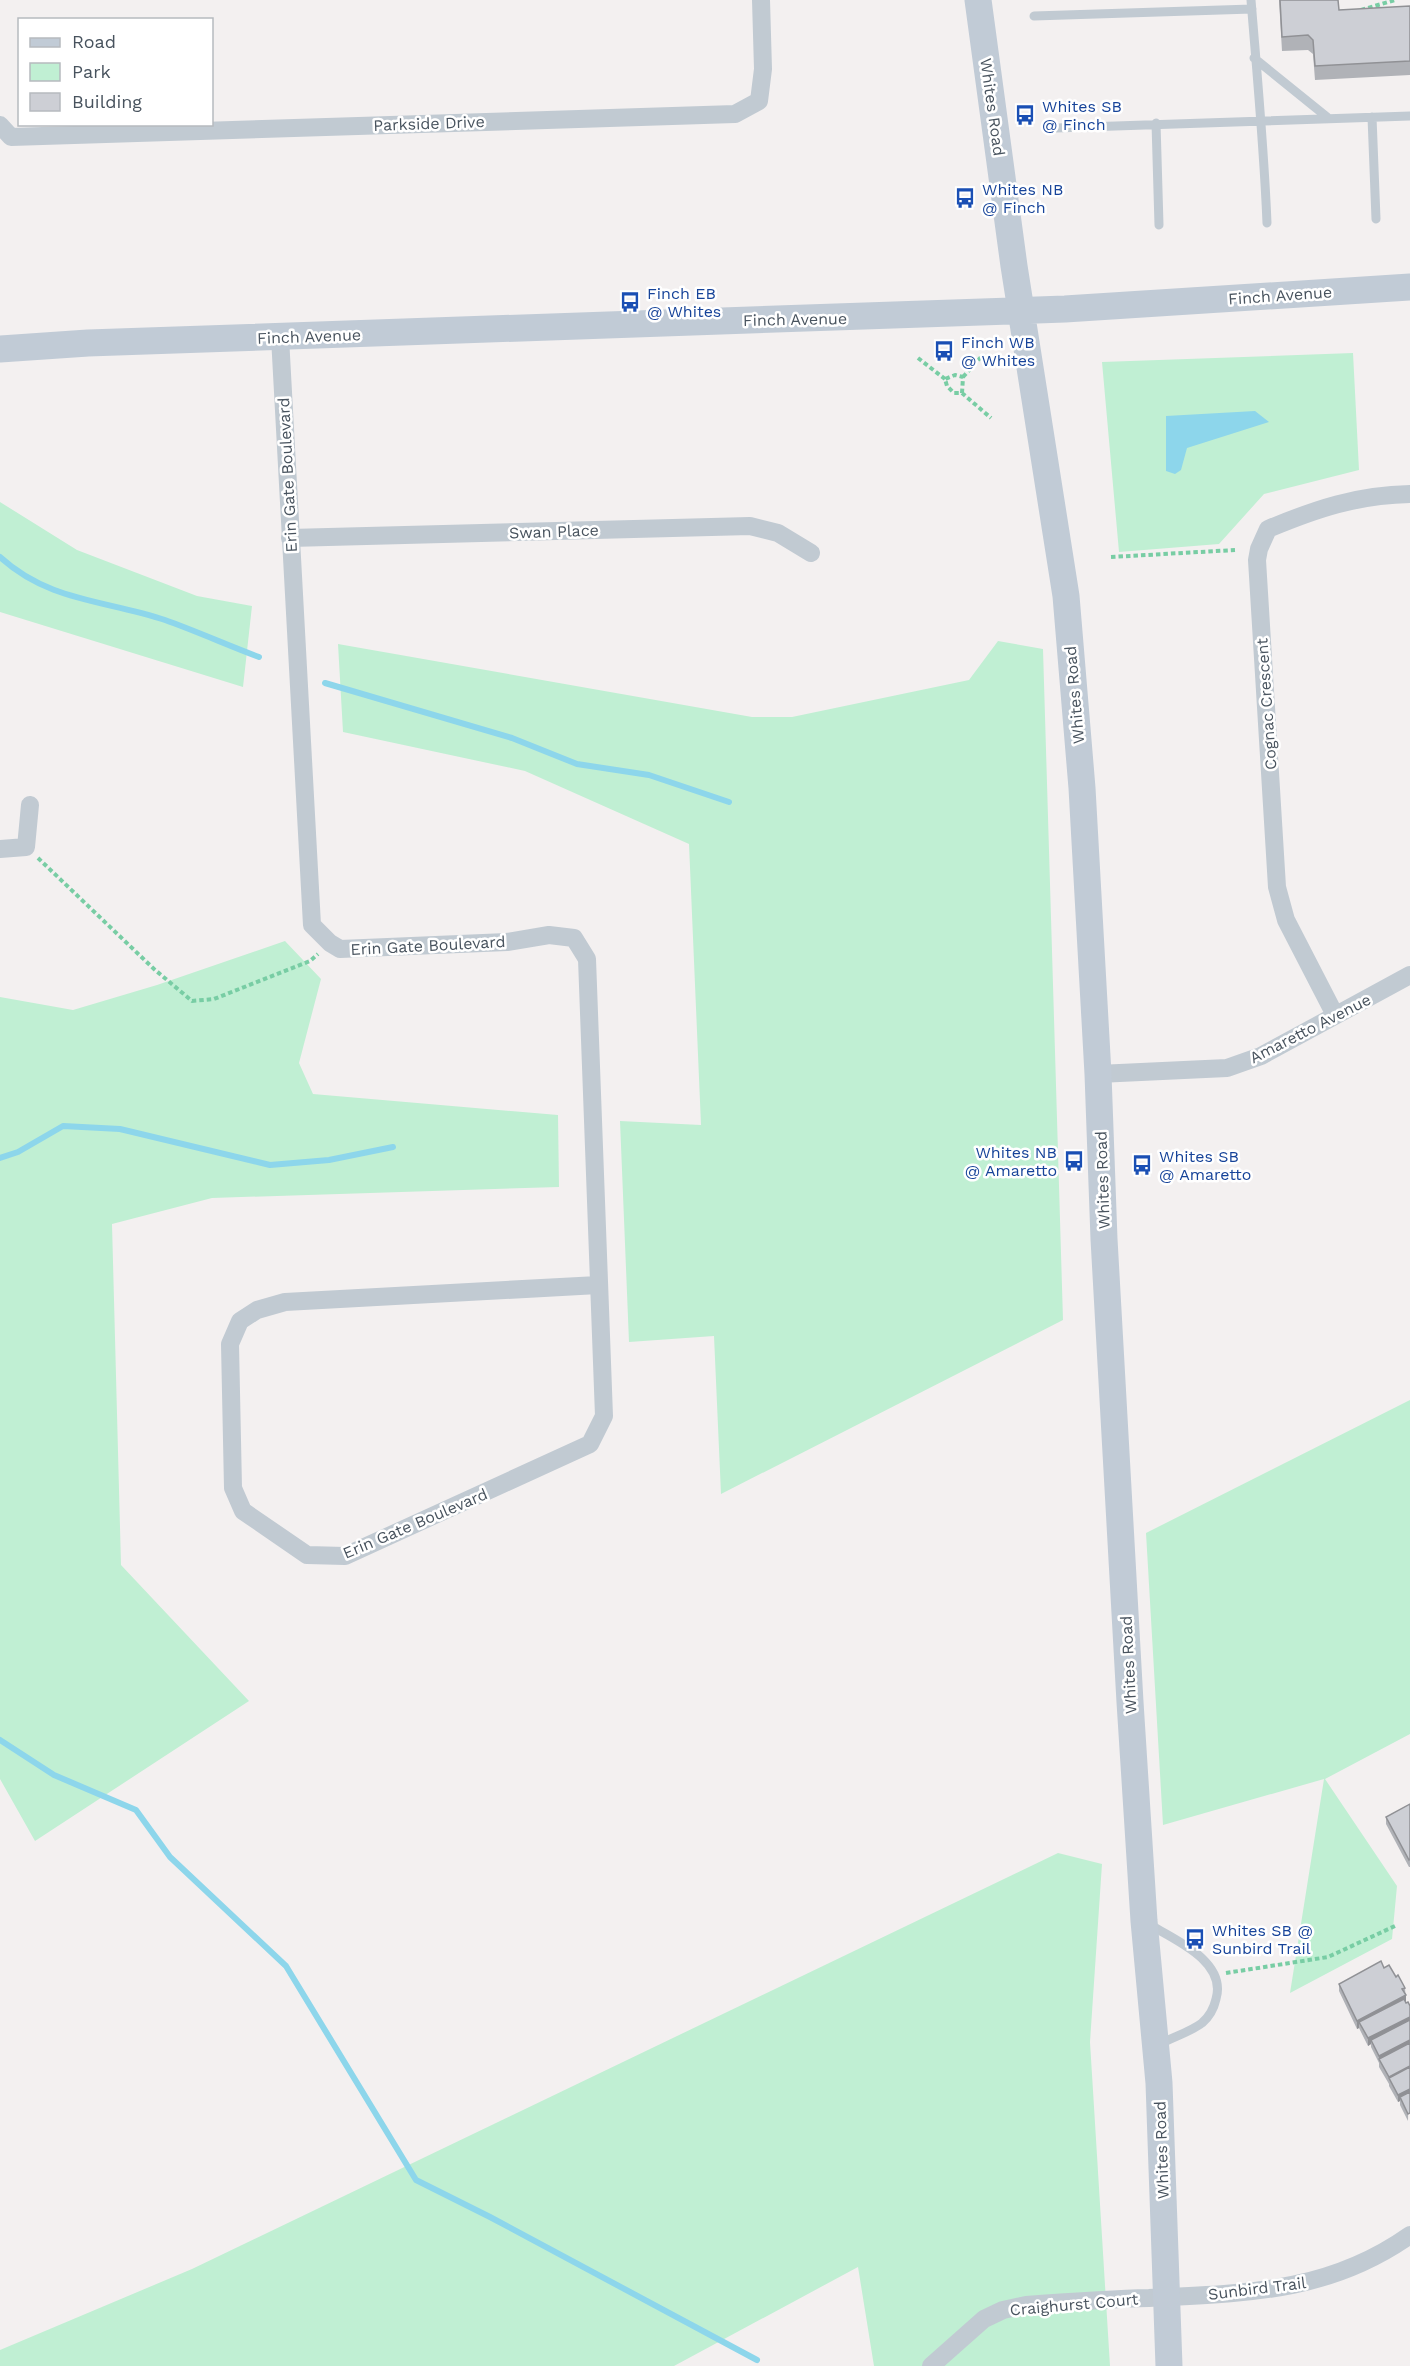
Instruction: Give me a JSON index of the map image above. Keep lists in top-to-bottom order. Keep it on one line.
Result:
{"streets":{"main road":["Whites Road","Finch Avenue"],"street":["Parkside Drive","Erin Gate Boulevard","Swan Place","Cognac Crescent","Amaretto Avenue","Sunbird Trail","Craighurst Court"]},"crossings":[["Whites Road","Finch Avenue"],["Whites Road","Amaretto Avenue"],["Whites Road","Sunbird Trail"],["Whites Road","Craighurst Court"],["Finch Avenue","Erin Gate Boulevard"],["Erin Gate Boulevard","Swan Place"],["Cognac Crescent","Amaretto Avenue"],["Sunbird Trail","Craighurst Court"]],"places":{"bus stop":["Whites SB @ Finch","Whites NB @ Finch","Finch EB @ Whites","Finch WB @ Whites","Whites NB @ Amaretto","Whites SB @ Amaretto","Whites SB @ Sunbird Trail"]},"legend":["Road","Park","Building"]}
